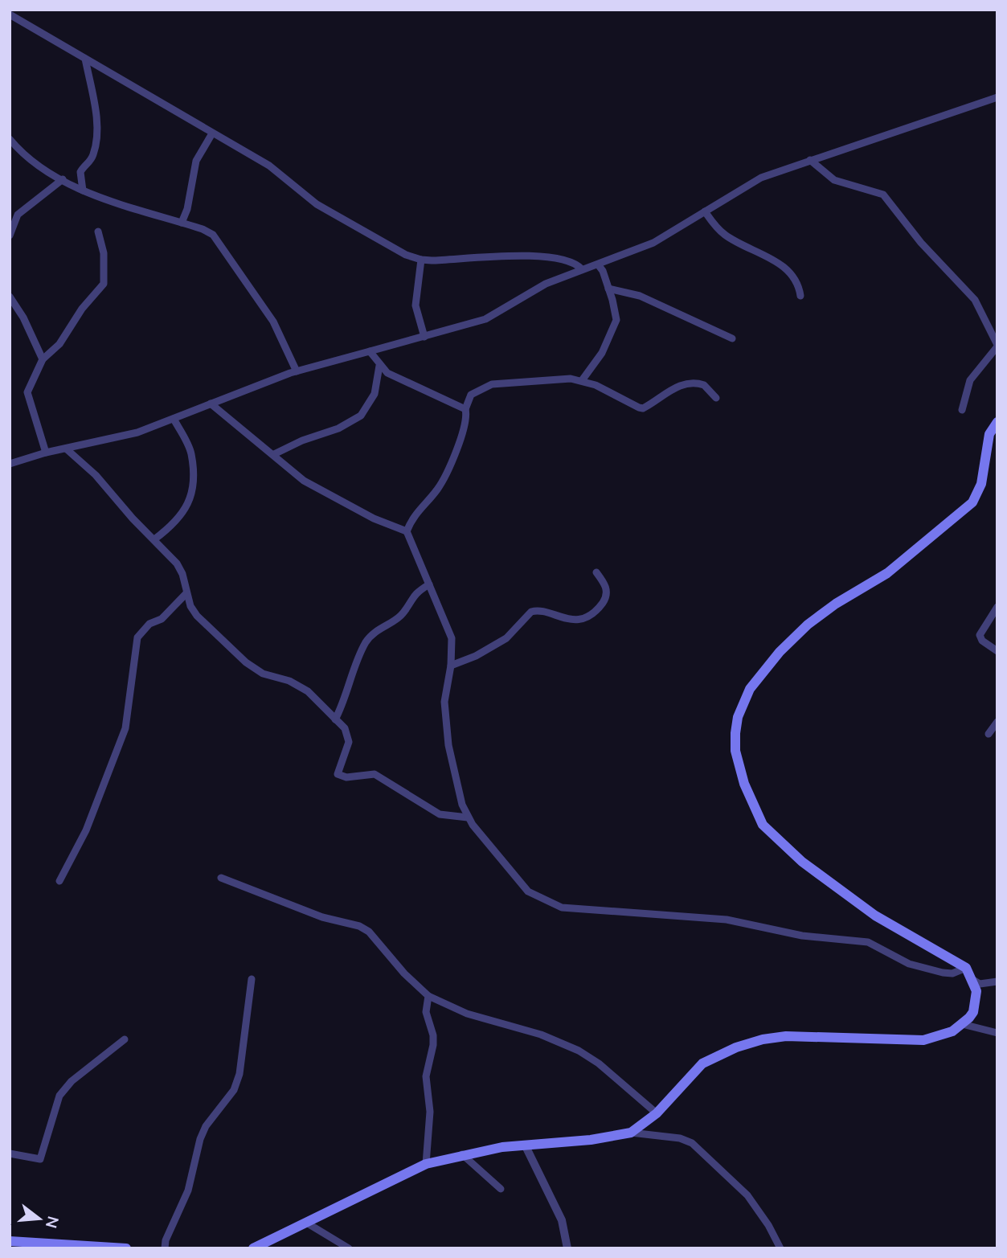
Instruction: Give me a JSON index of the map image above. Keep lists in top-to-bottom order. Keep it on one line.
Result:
{"north":"right"}
